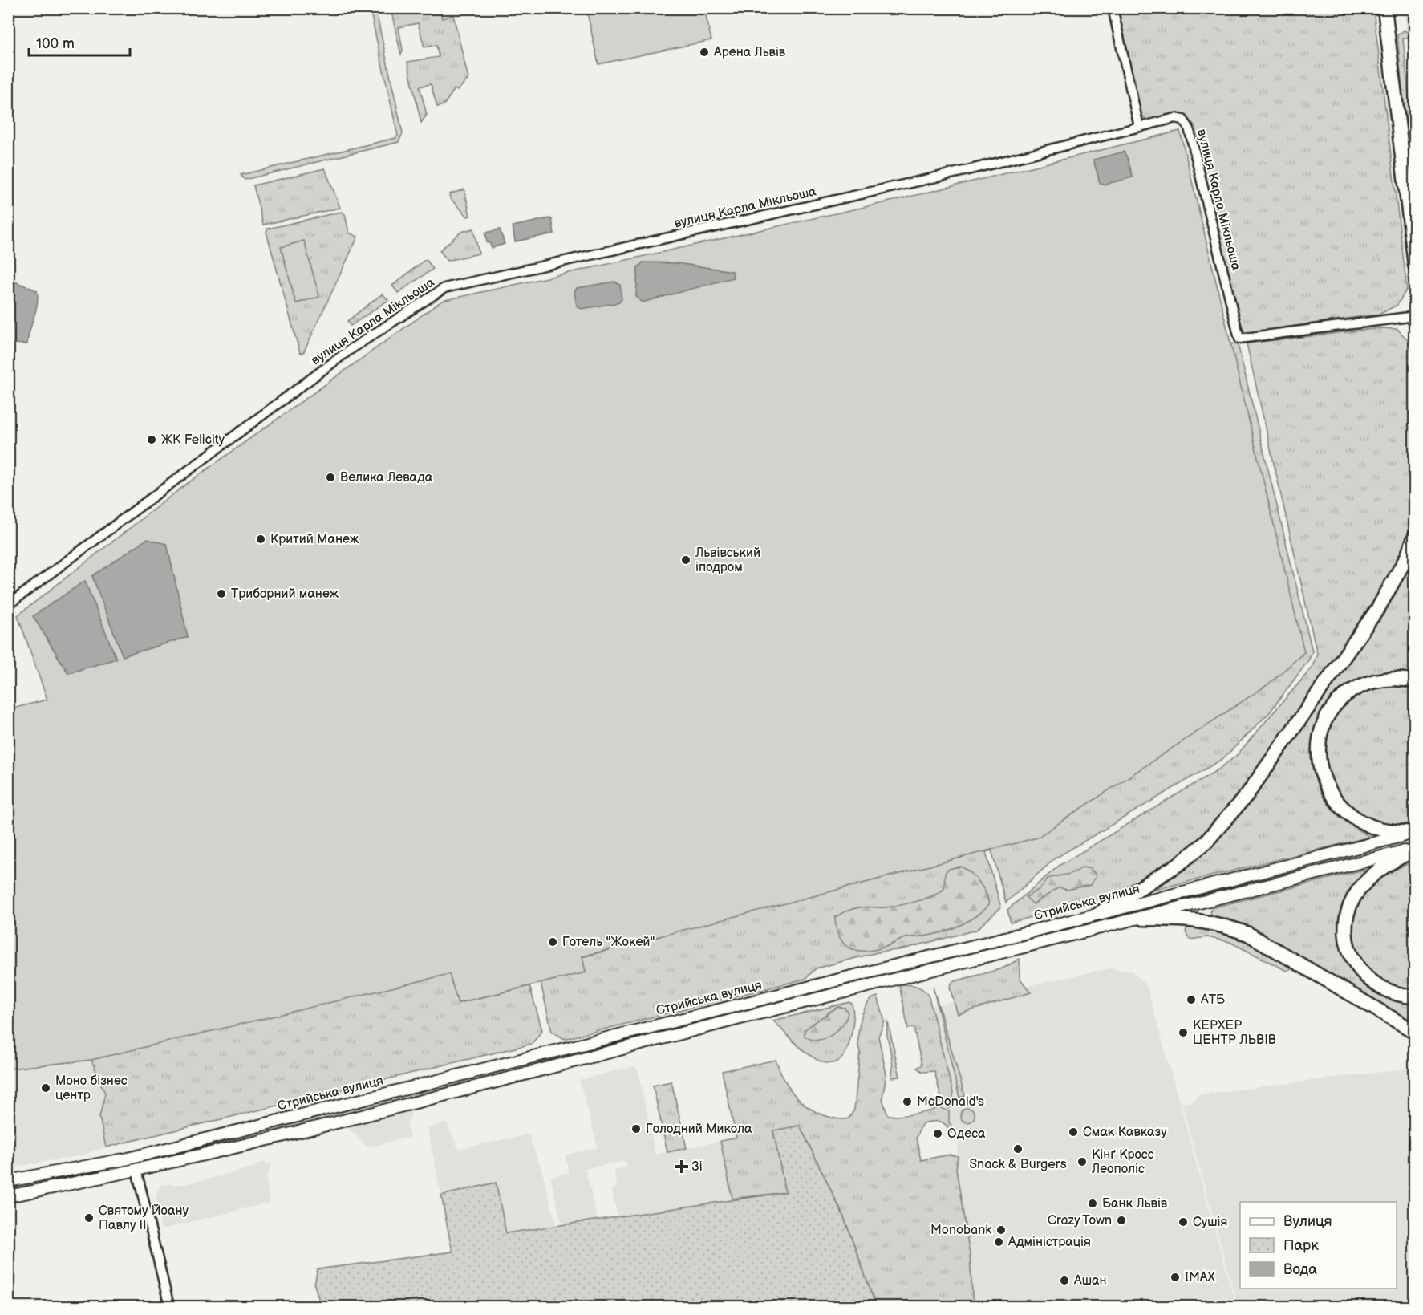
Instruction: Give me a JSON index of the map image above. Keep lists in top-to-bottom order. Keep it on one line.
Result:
{"streets":{"main road":["Стрийська вулиця"],"street":["вулиця Карла Мікльоша"]},"places":{"other":["Арена Львів","ЖК Felicity","Велика Левада","Критий Манеж","Львівський іподром","Триборний манеж","Готель \"Жокей\"","АТБ","КЕРХЕР ЦЕНТР ЛЬВІВ","Моно бізнес центр","McDonald's","Голодний Микола","Смак Кавказу","Одеса","Snack & Burgers","Кінґ Кросс Леополіс","Банк Львів","Святому Йоану Павлу ІІ","Crazy Town","Сушія","Monobank","Адміністрація","IMAX","Ашан"],"health":["3і"]},"legend":["Вулиця","Парк","Вода"],"scale_bar":"100 m"}
